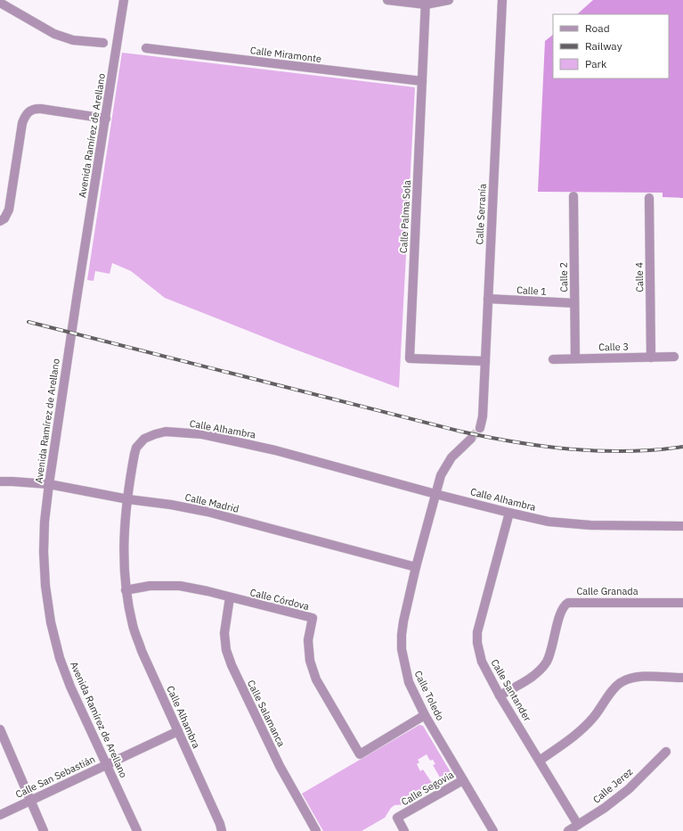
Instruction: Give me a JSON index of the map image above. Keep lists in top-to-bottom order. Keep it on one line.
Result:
{"streets":{"street":["Calle Miramonte","Avenida Ramírez de Arellano","Calle Serranía","Calle Palma Sola","Calle 2","Calle 4","Calle 1","Calle 3","Calle Alhambra","Calle Madrid","Calle Granada","Calle Córdova","Calle Santander","Calle Toledo","Calle Salamanca","Calle San Sebastián","Calle Jerez","Calle Segovia"]},"crossings":[["Calle Miramonte","Calle Palma Sola"],["Avenida Ramírez de Arellano","Calle Madrid"],["Avenida Ramírez de Arellano","Calle San Sebastián"],["Calle Serranía","Calle Palma Sola"],["Calle Serranía","Calle 1"],["Calle 2","Calle 1"],["Calle 2","Calle 3"],["Calle 4","Calle 3"],["Calle Alhambra","Calle Madrid"],["Calle Alhambra","Calle Córdova"],["Calle Alhambra","Calle Santander"],["Calle Alhambra","Calle Toledo"],["Calle Alhambra","Calle San Sebastián"],["Calle Madrid","Calle Toledo"],["Calle Granada","Calle Santander"],["Calle Córdova","Calle Toledo"],["Calle Córdova","Calle Salamanca"],["Calle Santander","Calle Jerez"],["Calle Toledo","Calle Segovia"]],"legend":["Road","Railway","Park"]}
